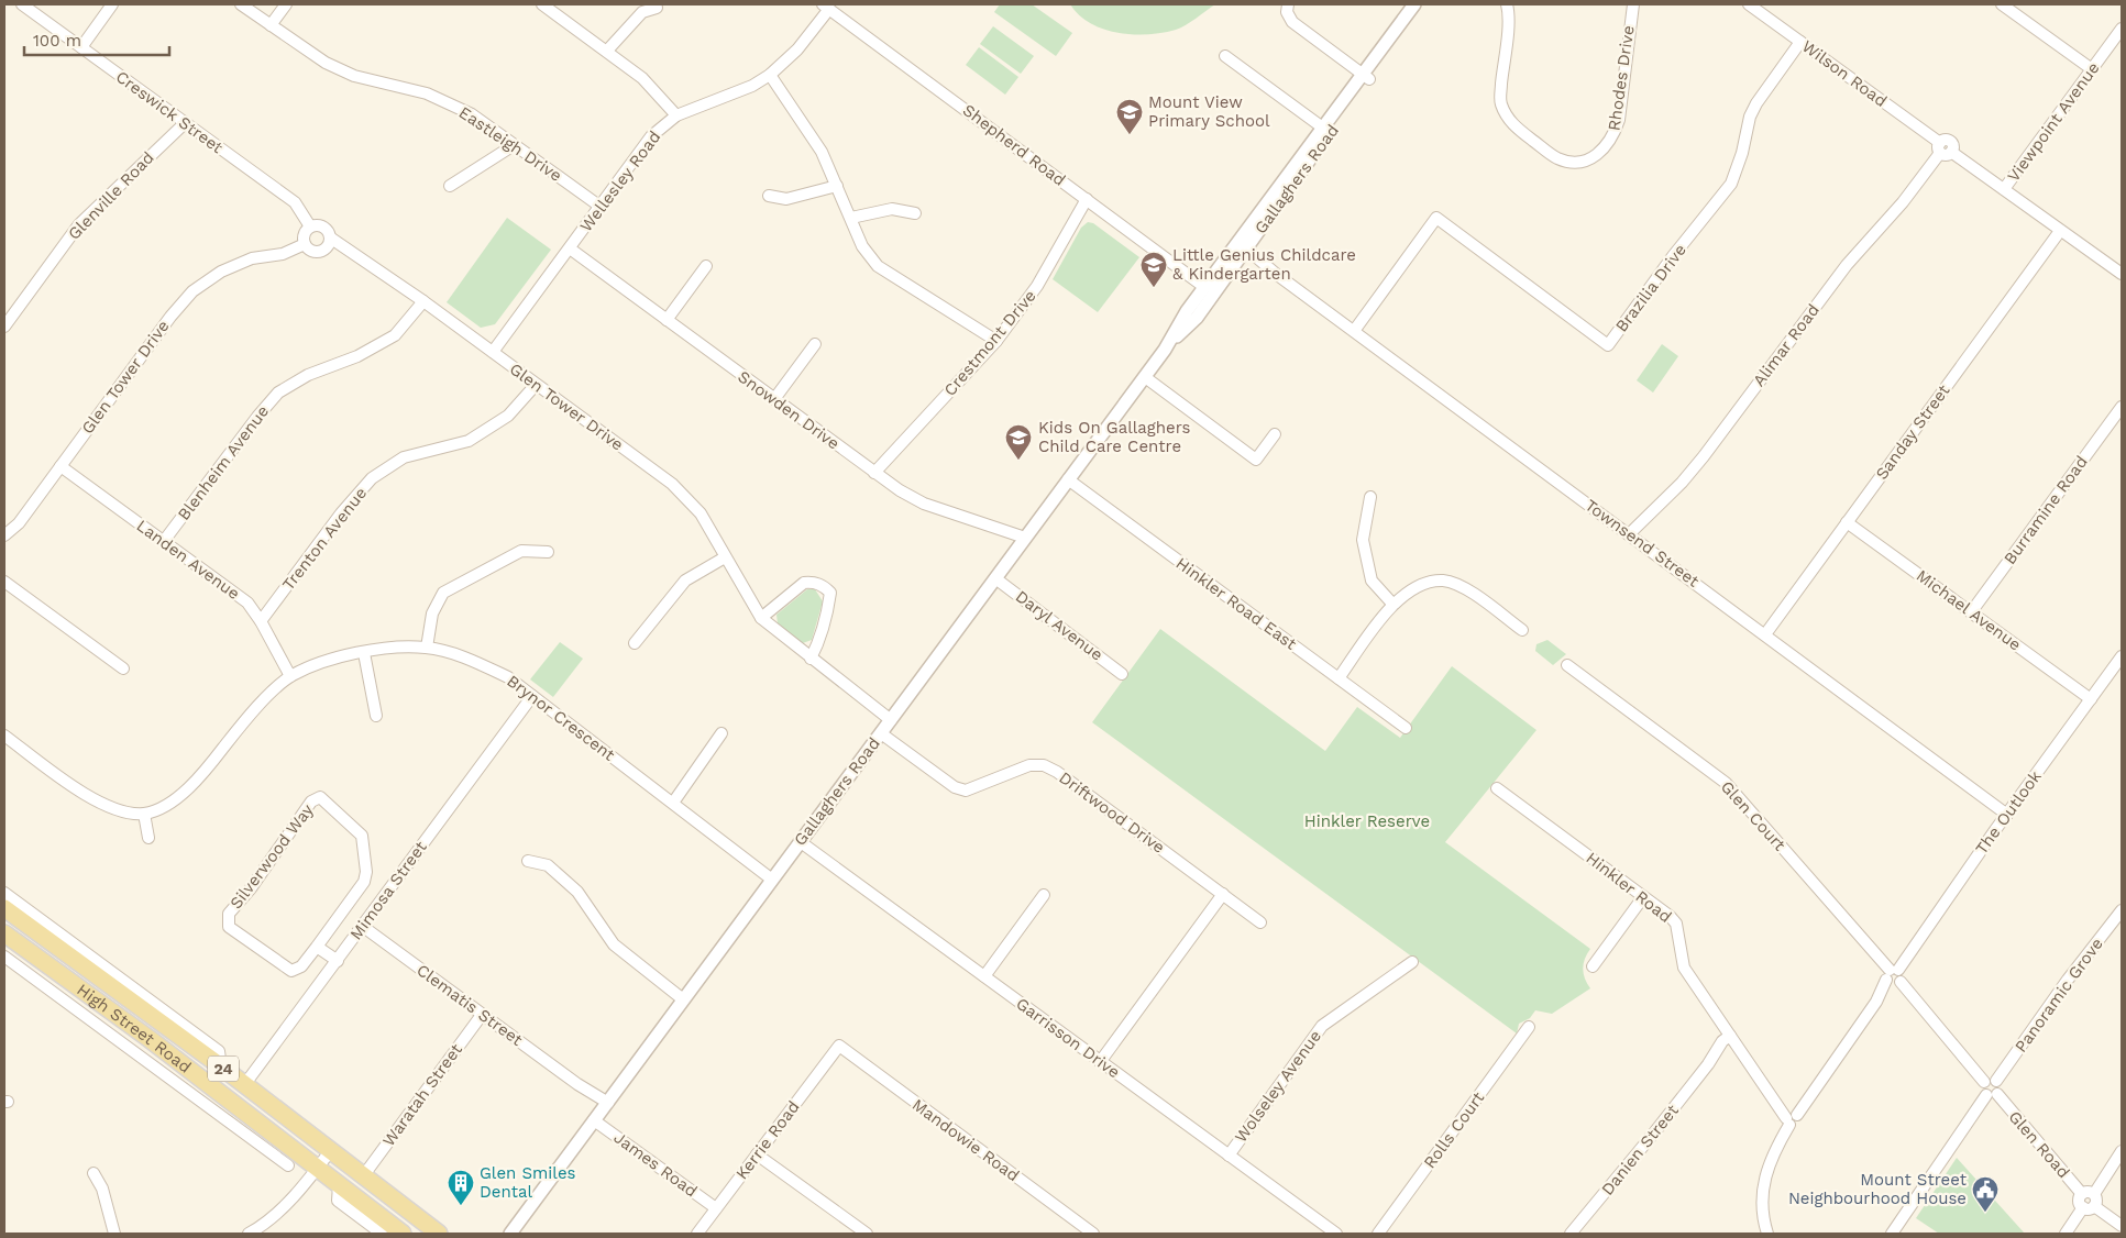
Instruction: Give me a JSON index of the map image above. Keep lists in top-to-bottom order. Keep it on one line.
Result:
{"streets":{"main road":["High Street Road","24"],"street":["Wilson Road","Rhodes Drive","Creswick Street","Viewpoint Avenue","Eastleigh Drive","Shepherd Road","Gallaghers Road","Wellesley Road","Glenville Road","Brazilia Drive","Crestmont Drive","Alimar Road","Glen Tower Drive","Snowden Drive","Sanday Street","Blenheim Avenue","Burramine Road","Trenton Avenue","Townsend Street","Landen Avenue","Hinkler Road East","Michael Avenue","Daryl Avenue","Brynor Crescent","Driftwood Drive","The Outlook","Glen Court","Silverwood Way","Hinkler Road","Mimosa Street","Panoramic Grove","Clematis Street","Garrisson Drive","Wolseley Avenue","Waratah Street","Rolls Court","Kerrie Road","Mandowie Road","Glen Road","Danien Street","James Road"]},"crossings":[["Wilson Road","Viewpoint Avenue"],["Wilson Road","Brazilia Drive"],["Wilson Road","Alimar Road"],["Wilson Road","Sanday Street"],["Creswick Street","Glenville Road"],["Creswick Street","Glen Tower Drive"],["Eastleigh Drive","Wellesley Road"],["Shepherd Road","Gallaghers Road"],["Shepherd Road","Wellesley Road"],["Shepherd Road","Crestmont Drive"],["Gallaghers Road","Glen Tower Drive"],["Gallaghers Road","Snowden Drive"],["Gallaghers Road","Townsend Street"],["Gallaghers Road","Hinkler Road East"],["Gallaghers Road","Daryl Avenue"],["Gallaghers Road","Brynor Crescent"],["Gallaghers Road","Driftwood Drive"],["Gallaghers Road","Clematis Street"],["Gallaghers Road","Garrisson Drive"],["Gallaghers Road","James Road"],["Wellesley Road","Glen Tower Drive"],["Wellesley Road","Snowden Drive"],["Brazilia Drive","Townsend Street"],["Crestmont Drive","Snowden Drive"],["Alimar Road","Townsend Street"],["Glen Tower Drive","Blenheim Avenue"],["Glen Tower Drive","Trenton Avenue"],["Glen Tower Drive","Landen Avenue"],["Sanday Street","Townsend Street"],["Sanday Street","Michael Avenue"],["Blenheim Avenue","Landen Avenue"],["Burramine Road","Michael Avenue"],["Trenton Avenue","Landen Avenue"],["Townsend Street","The Outlook"],["Landen Avenue","Brynor Crescent"],["Michael Avenue","The Outlook"],["Brynor Crescent","Mimosa Street"],["The Outlook","Glen Court"],["The Outlook","Hinkler Road"],["Hinkler Road","Danien Street"],["Mimosa Street","Clematis Street"],["Mimosa Street","High Street Road"],["Panoramic Grove","Glen Road"],["Clematis Street","Waratah Street"],["High Street Road","Waratah Street"],["Garrisson Drive","Wolseley Avenue"],["Kerrie Road","Mandowie Road"],["Kerrie Road","James Road"]],"parks":["Hinkler Reserve"],"places":{"school or university":["Mount View Primary School","Little Genius Childcare & Kindergarten","Kids On Gallaghers Child Care Centre"],"building":["Glen Smiles Dental"],"public building":["Mount Street Neighbourhood House"]},"scale_bar":"100 m"}
